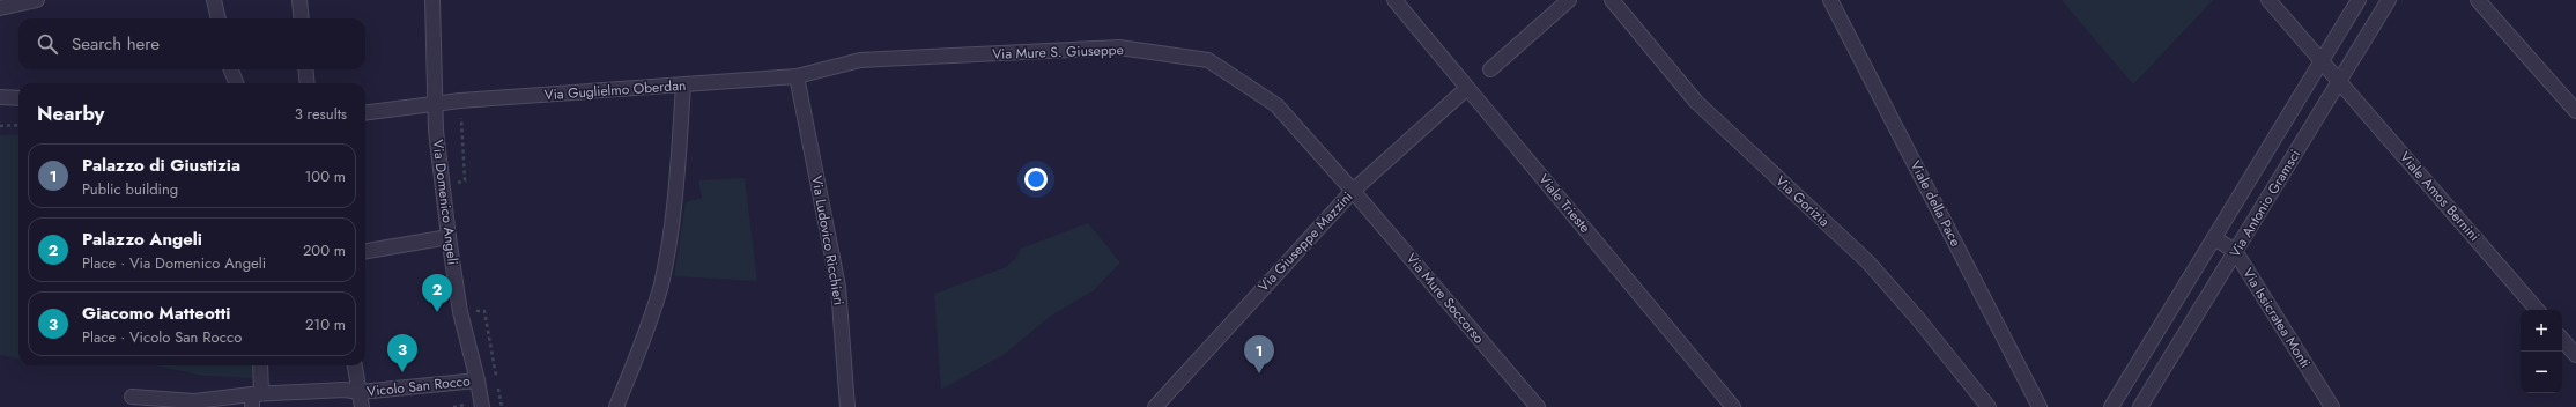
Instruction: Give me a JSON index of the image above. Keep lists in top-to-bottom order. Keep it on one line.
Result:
{"streets":{"street":["Via Mure S. Giuseppe","Via Guglielmo Oberdan","Viale Amos Bernini","Via Gorizia","Via Domenico Angeli","Viale Trieste","Viale della Pace","Via Antonio Gramsci","Via Ludovico Ricchieri","Via Giuseppe Mazzini","Via Mure Soccorso","Via Issicratea Monti","Vicolo San Rocco"]},"crossings":[["Via Mure S. Giuseppe","Via Guglielmo Oberdan"],["Via Mure S. Giuseppe","Via Ludovico Ricchieri"],["Via Mure S. Giuseppe","Via Giuseppe Mazzini"],["Via Mure S. Giuseppe","Via Mure Soccorso"],["Via Guglielmo Oberdan","Via Domenico Angeli"],["Via Guglielmo Oberdan","Via Ludovico Ricchieri"],["Viale Amos Bernini","Via Antonio Gramsci"],["Via Domenico Angeli","Vicolo San Rocco"],["Viale Trieste","Via Giuseppe Mazzini"],["Via Antonio Gramsci","Via Issicratea Monti"],["Via Giuseppe Mazzini","Via Mure Soccorso"]],"page":{"search":"Search here","heading":["Nearby","3 results"],"list":[{"mark":"1","name":"Palazzo di Giustizia","note":"Public building","value":"100 m"},{"mark":"2","name":"Palazzo Angeli","note":"Place · Via Domenico Angeli","value":"200 m"},{"mark":"3","name":"Giacomo Matteotti","note":"Place · Vicolo San Rocco","value":"210 m"}],"pins":["2","3","1"],"map_buttons":["+","−"]}}
